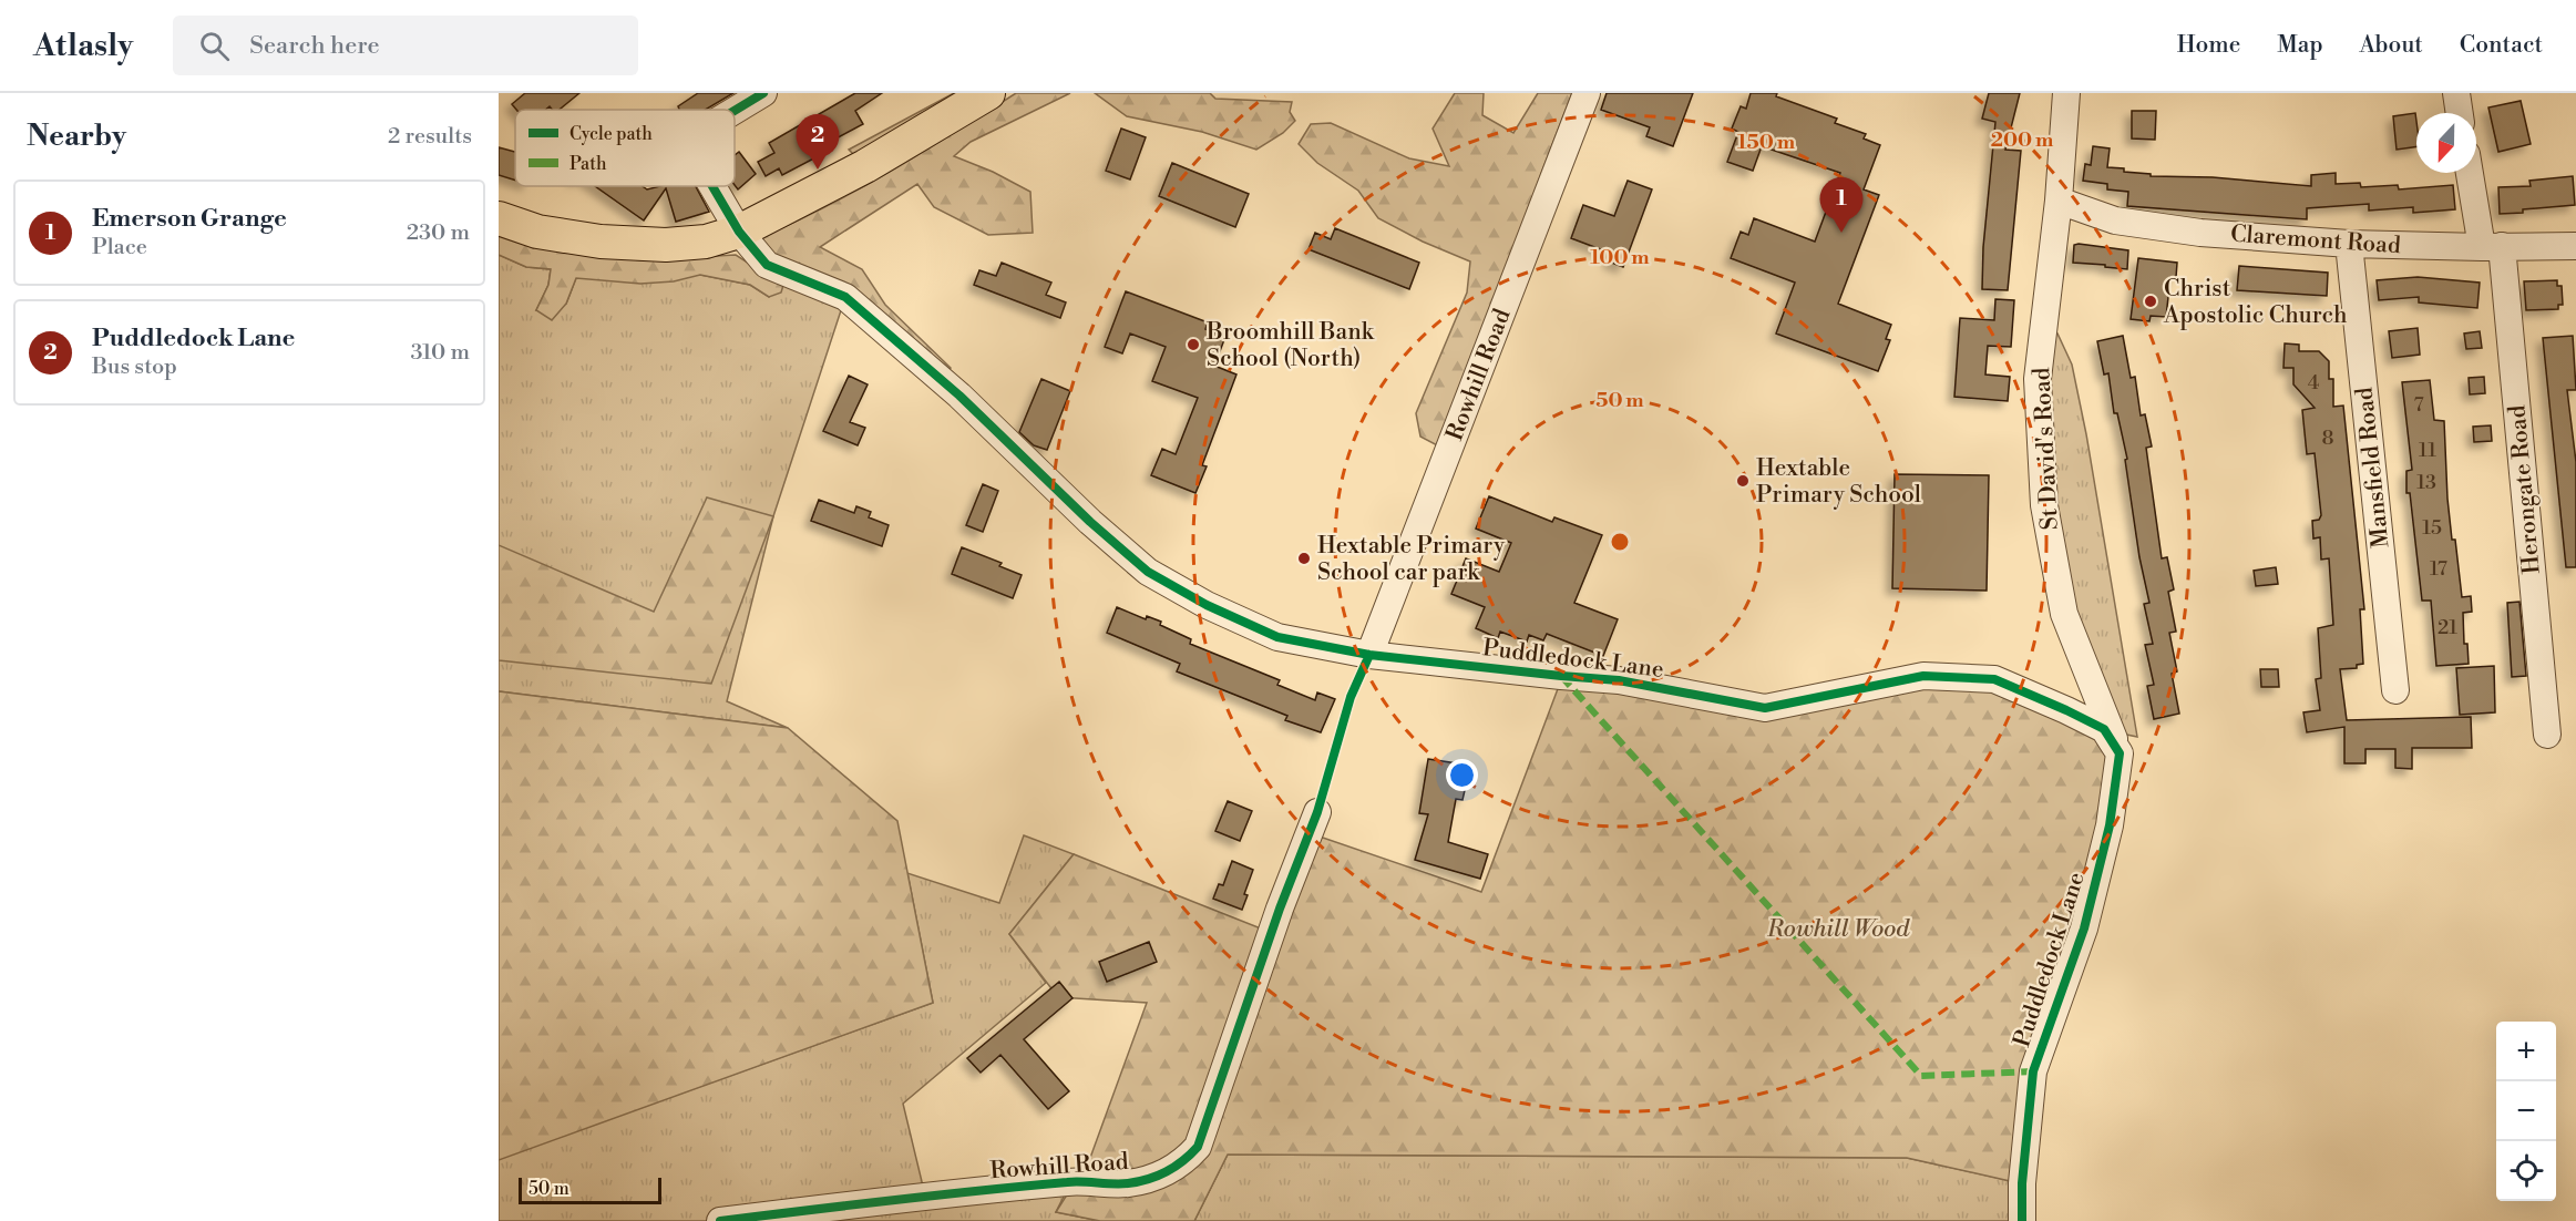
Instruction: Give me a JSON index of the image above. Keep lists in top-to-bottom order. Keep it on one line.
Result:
{"streets":{"street":["Claremont Road","Rowhill Road","St David's Road","Mansfield Road","Herongate Road","Puddledock Lane"]},"crossings":[["Claremont Road","St David's Road"],["Claremont Road","Mansfield Road"],["Claremont Road","Herongate Road"],["Rowhill Road","Puddledock Lane"],["St David's Road","Puddledock Lane"]],"parks":["Rowhill Wood"],"places":["Christ Apostolic Church","Broomhill Bank School (North)","Hextable Primary School","Hextable Primary School car park"],"house_numbers":["4","7","8","11","13","15","17","21"],"legend":["Cycle path","Path"],"scale_bar":"50 m","north":"bottom","page":{"header":"Atlasly","search":"Search here","nav":["Home","Map","About","Contact"],"heading":["Nearby","2 results"],"pins":["2","1"],"list":[{"mark":"1","name":"Emerson Grange","note":"Place","value":"230 m"},{"mark":"2","name":"Puddledock Lane","note":"Bus stop","value":"310 m"}],"map_buttons":["+","−"],"scale":"50 m"},"rings":["200 m","150 m","100 m","50 m"]}
